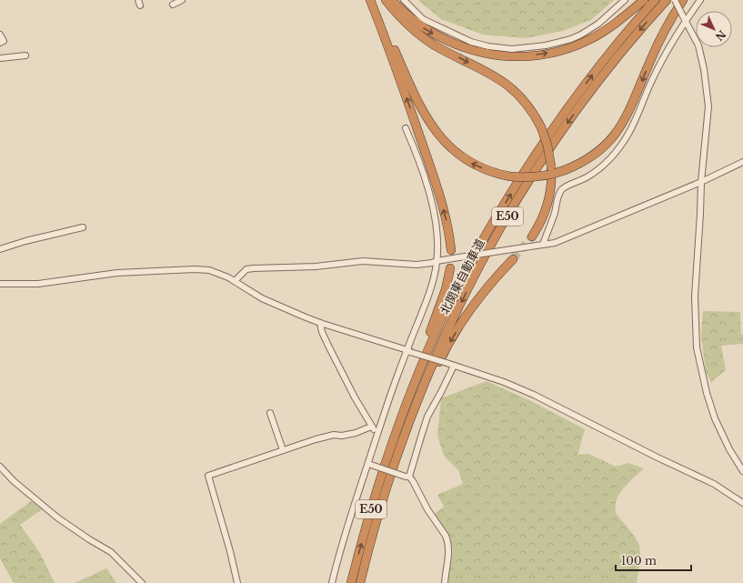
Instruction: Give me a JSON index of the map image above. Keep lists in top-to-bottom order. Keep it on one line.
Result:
{"streets":{"highway":["E50","北関東自動車道"]},"scale_bar":"100 m","north":"bottom right"}
